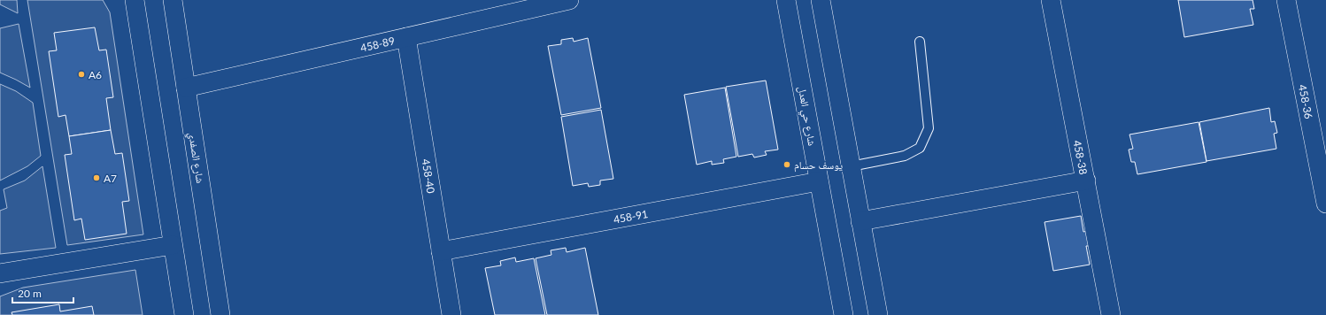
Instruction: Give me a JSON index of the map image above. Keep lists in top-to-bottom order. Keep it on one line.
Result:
{"streets":{"street":["458-89","458-36","شارع حي العدل","شارع الصفدي","458-38","458-40","458-91"]},"crossings":[["458-89","شارع الصفدي"],["458-89","458-40"],["شارع حي العدل","458-91"],["458-40","458-91"]],"places":["A6","يوسف حسام","A7"],"scale_bar":"20 m"}
